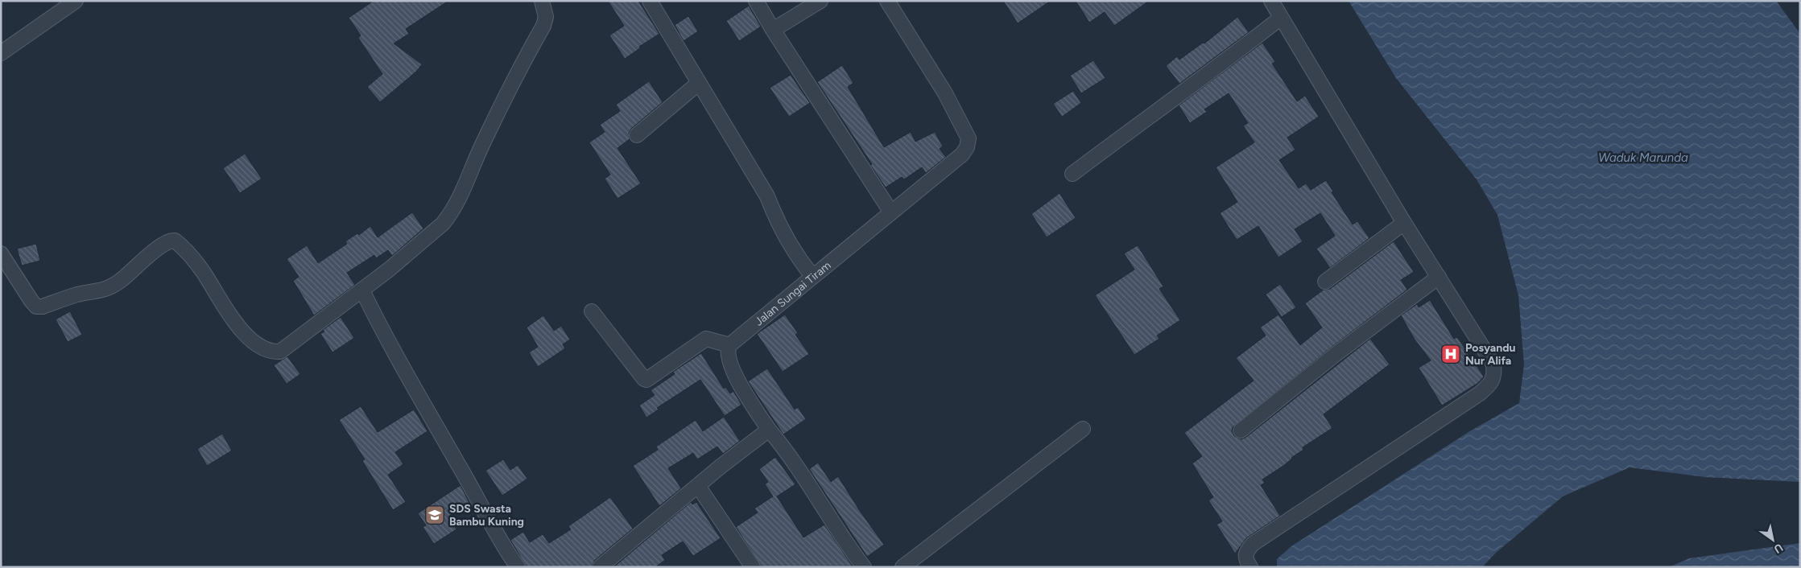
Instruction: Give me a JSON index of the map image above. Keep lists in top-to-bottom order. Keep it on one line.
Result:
{"streets":{"street":["Jalan Sungai Tiram"]},"water":["Waduk Marunda"],"places":{"hospital":["Posyandu Nur Alifa"],"school or university":["SDS Swasta Bambu Kuning"]},"north":"bottom right"}
